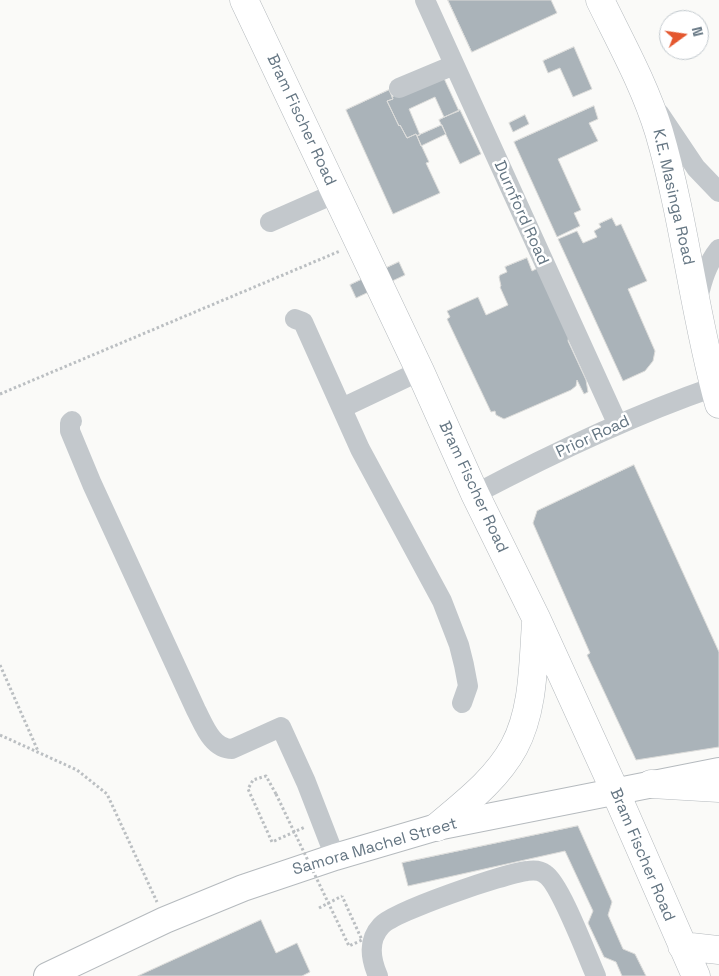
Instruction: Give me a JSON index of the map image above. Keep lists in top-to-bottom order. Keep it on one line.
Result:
{"streets":{"highway":["Bram Fischer Road","K.E. Masinga Road"],"main road":["Samora Machel Street"],"street":["Durnford Road","Prior Road"]},"crossings":[["Bram Fischer Road","Prior Road"],["Bram Fischer Road","Samora Machel Street"],["K.E. Masinga Road","Prior Road"],["Durnford Road","Prior Road"]],"north":"right"}
